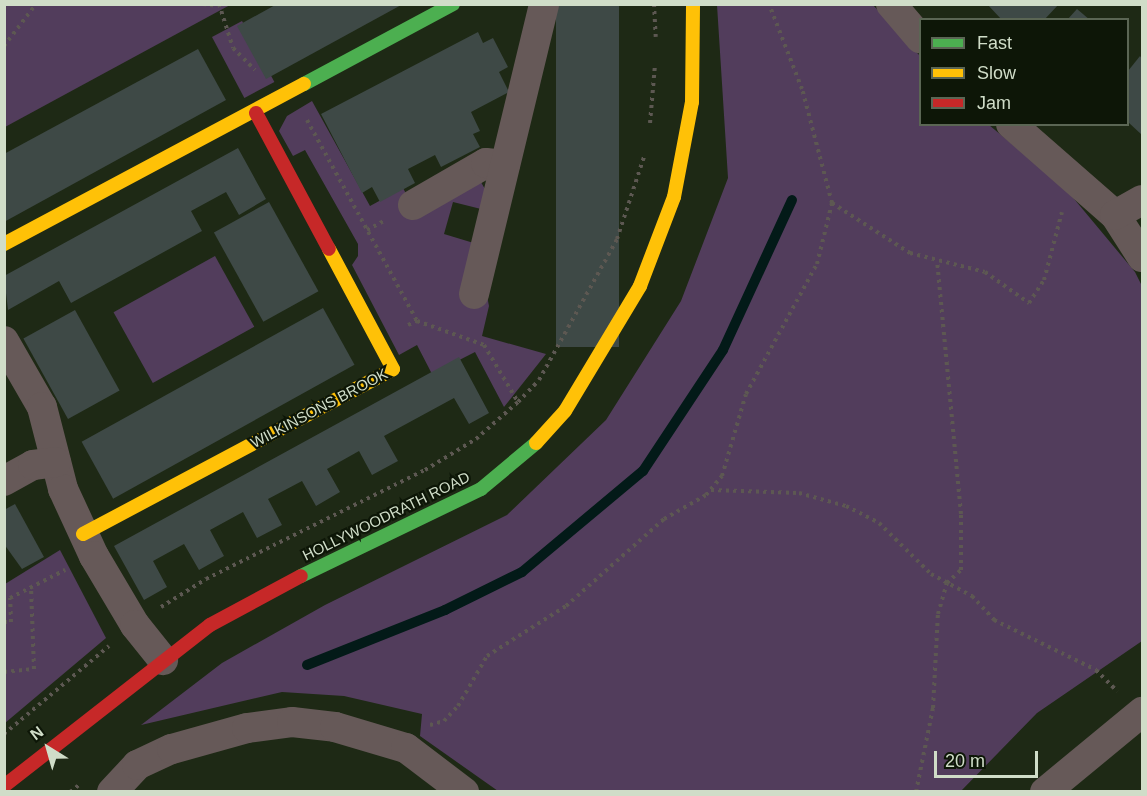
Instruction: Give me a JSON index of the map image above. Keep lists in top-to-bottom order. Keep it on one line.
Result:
{"streets":{"street":["WILKINSONS BROOK","HOLLYWOODRATH ROAD"]},"legend":["Fast","Slow","Jam"],"scale_bar":"20 m","north":"top left"}
